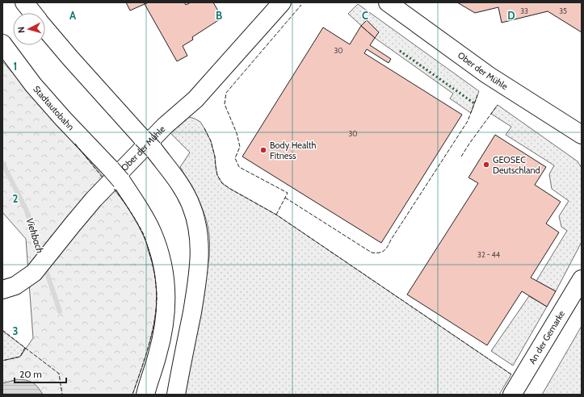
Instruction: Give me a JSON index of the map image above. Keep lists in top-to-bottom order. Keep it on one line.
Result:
{"streets":{"main road":["Ober der Mühle","Stadtautobahn","An der Gemarke"]},"water":["Viehbach"],"places":["Body Health Fitness","GEOSEC Deutschland"],"house_numbers":["33","35","30","30","32 - 44"],"scale_bar":"20 m","north":"left","grid":{"columns":["A","B","C","D"],"rows":["1","2","3"]}}
